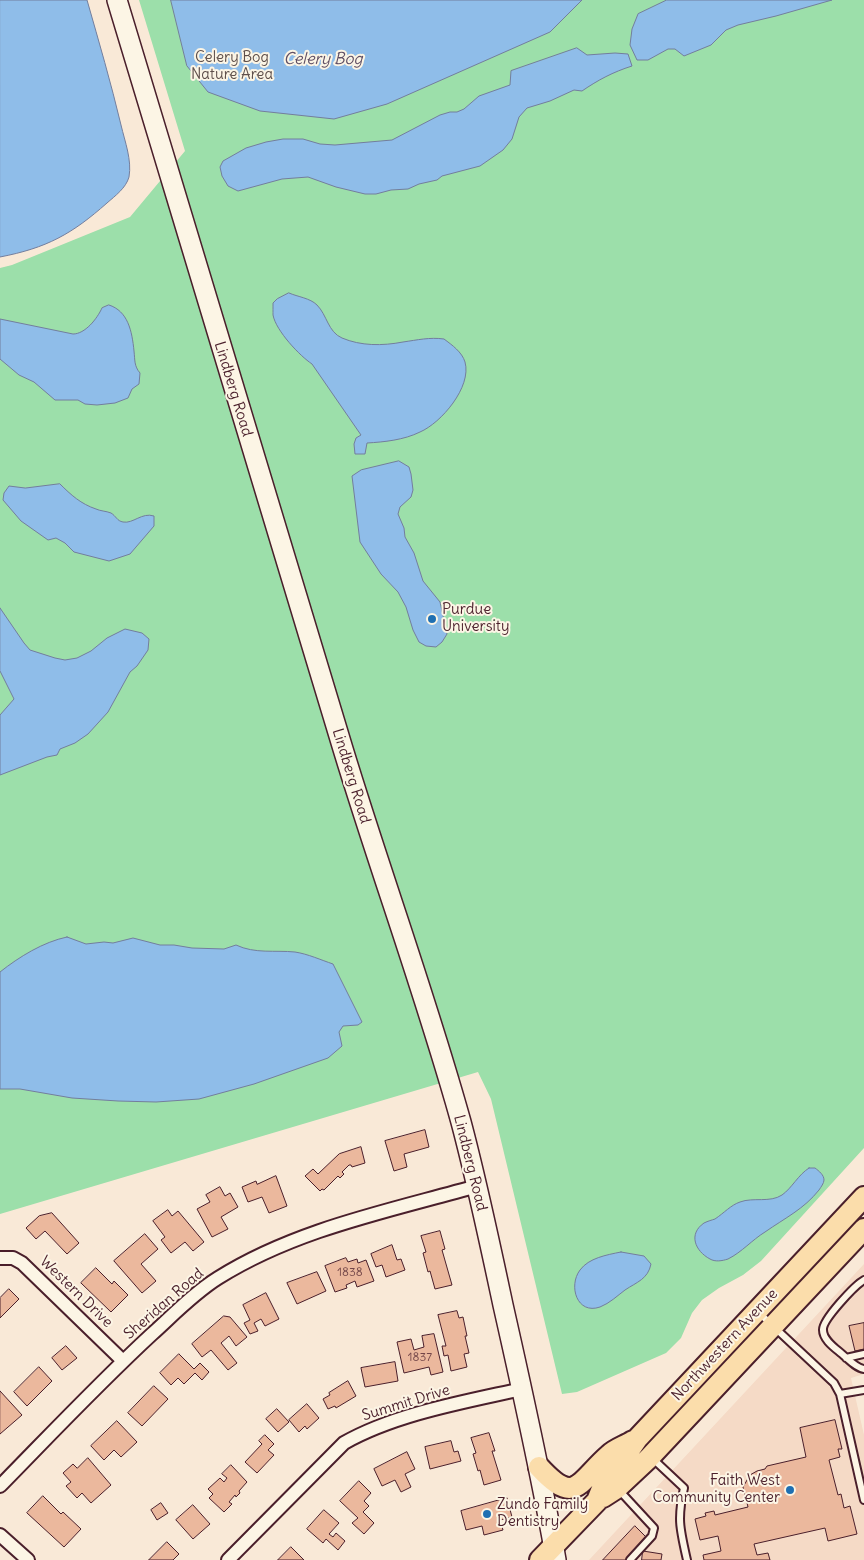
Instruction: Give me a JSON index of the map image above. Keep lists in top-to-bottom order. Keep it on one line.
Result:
{"streets":{"main road":["Lindberg Road","Northwestern Avenue"],"street":["Western Drive","Sheridan Road","Summit Drive"]},"crossings":[["Lindberg Road","Sheridan Road"],["Lindberg Road","Northwestern Avenue"],["Lindberg Road","Summit Drive"],["Western Drive","Sheridan Road"]],"water":["Celery Bog"],"parks":["Celery Bog Nature Area"],"places":["Purdue University","Faith West Community Center","Zundo Family Dentistry"],"house_numbers":["1838","1837"]}
